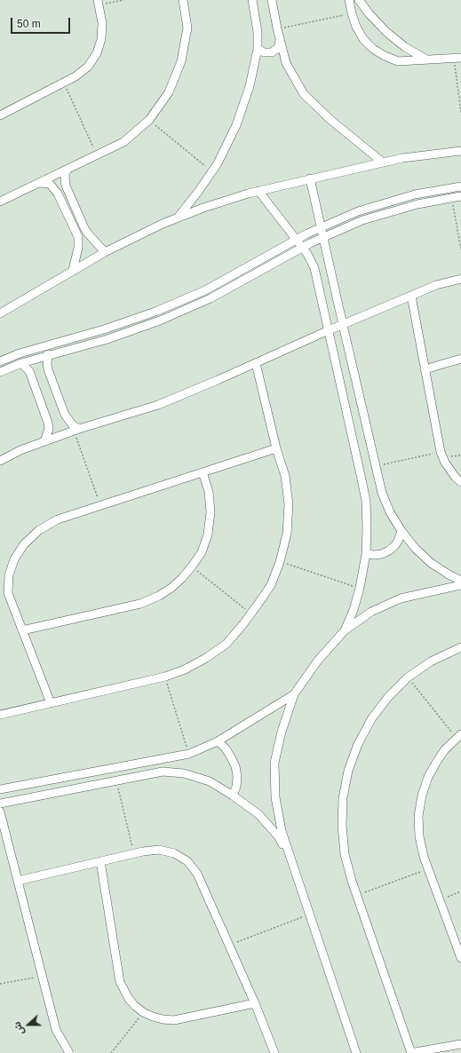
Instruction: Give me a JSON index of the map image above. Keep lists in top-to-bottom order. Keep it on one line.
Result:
{"scale_bar":"50 m","north":"left"}
